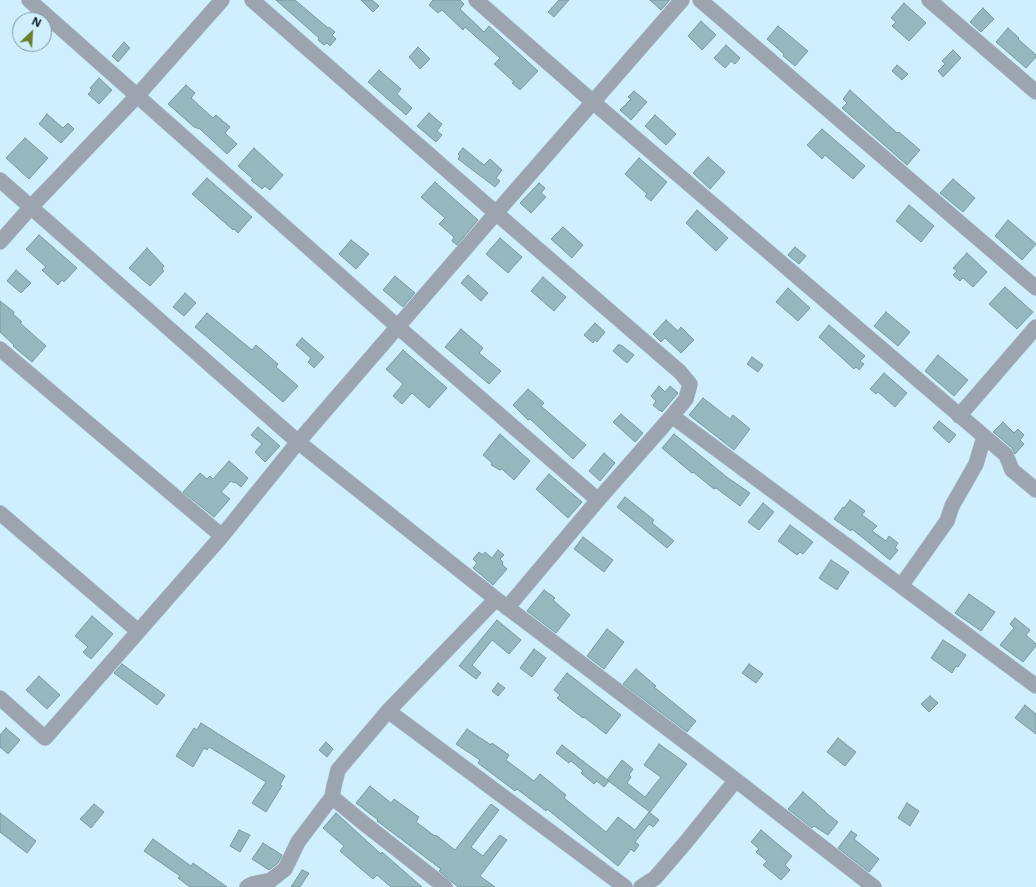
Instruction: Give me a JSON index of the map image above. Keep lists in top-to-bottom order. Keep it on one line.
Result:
{"north":"top right"}
